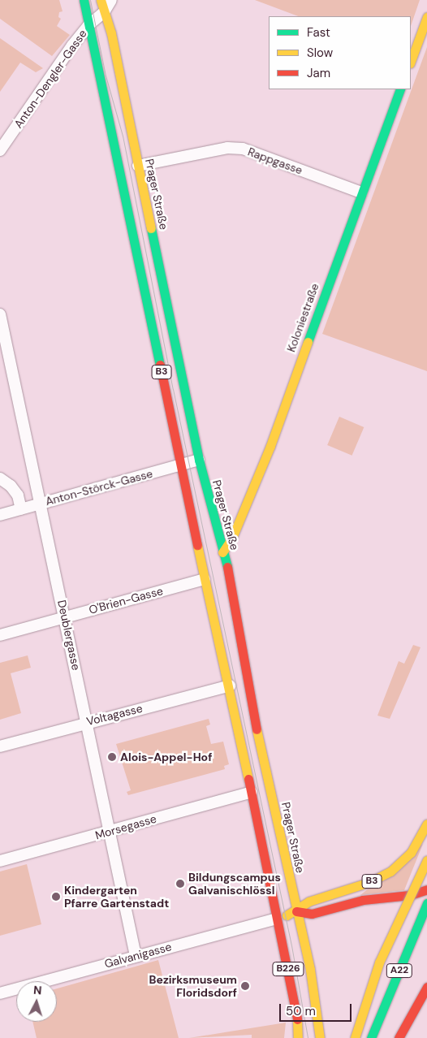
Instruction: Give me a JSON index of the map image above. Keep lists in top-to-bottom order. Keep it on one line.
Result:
{"streets":{"main road":["Prager Straße","Koloniestraße","B3","B226","A22"],"street":["Anton-Dengler-Gasse","Rappgasse","Anton-Störck-Gasse","O'Brien-Gasse","Deublergasse","Voltagasse","Morsegasse","Galvanigasse"]},"crossings":[["Anton-Dengler-Gasse","Prager Straße"],["Anton-Dengler-Gasse","B3"],["Rappgasse","Prager Straße"],["Rappgasse","Koloniestraße"],["Prager Straße","Koloniestraße"],["Prager Straße","B3"],["Prager Straße","Anton-Störck-Gasse"],["Koloniestraße","B3"],["Koloniestraße","O'Brien-Gasse"],["B3","Anton-Störck-Gasse"],["B3","O'Brien-Gasse"],["B3","Voltagasse"],["B3","Morsegasse"],["B3","Galvanigasse"],["B3","B226"],["Anton-Störck-Gasse","Deublergasse"],["O'Brien-Gasse","Deublergasse"],["Deublergasse","Voltagasse"],["Deublergasse","Morsegasse"],["Deublergasse","Galvanigasse"],["Galvanigasse","B226"]],"places":["Alois-Appel-Hof","Bildungscampus Galvanischlössl","Kindergarten Pfarre Gartenstadt","Bezirksmuseum Floridsdorf"],"legend":["Fast","Slow","Jam"],"scale_bar":"50 m","north":"top"}
